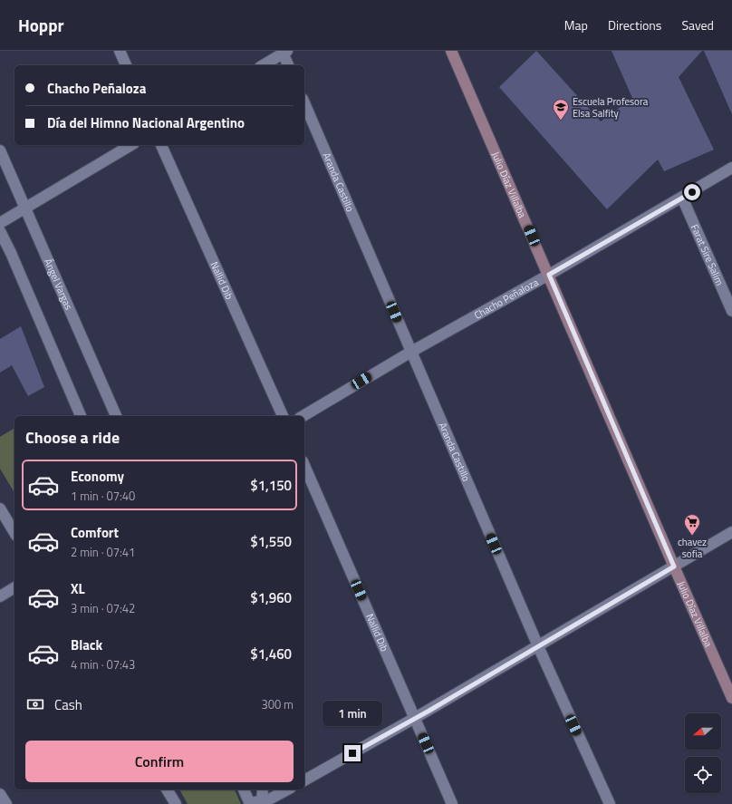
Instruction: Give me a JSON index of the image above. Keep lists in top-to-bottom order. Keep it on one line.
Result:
{"streets":{"street":["Aranda Castillo","Julio Díaz Villalba","Farat Sire Salim","Nallid Dib","Ángel Vargas","Chacho Peñaloza"]},"crossings":[["Aranda Castillo","Chacho Peñaloza"],["Julio Díaz Villalba","Chacho Peñaloza"],["Farat Sire Salim","Chacho Peñaloza"]],"places":{"school or university":["Escuela Profesora Elsa Salfity"],"supermarket":["chavez sofia"]},"north":"left","page":{"header":"Hoppr","nav":["Map","Directions","Saved"],"banner":["Chacho Peñaloza","Día del Himno Nacional Argentino"],"heading":"Choose a ride","list":[{"name":"Economy","note":"1 min · 07:40","value":"$1,150"},{"name":"Comfort","note":"2 min · 07:41","value":"$1,550"},{"name":"XL","note":"3 min · 07:42","value":"$1,960"},{"name":"Black","note":"4 min · 07:43","value":"$1,460"}],"pay":["Cash","300 m"],"bubble":"1 min","buttons":"Confirm"}}
